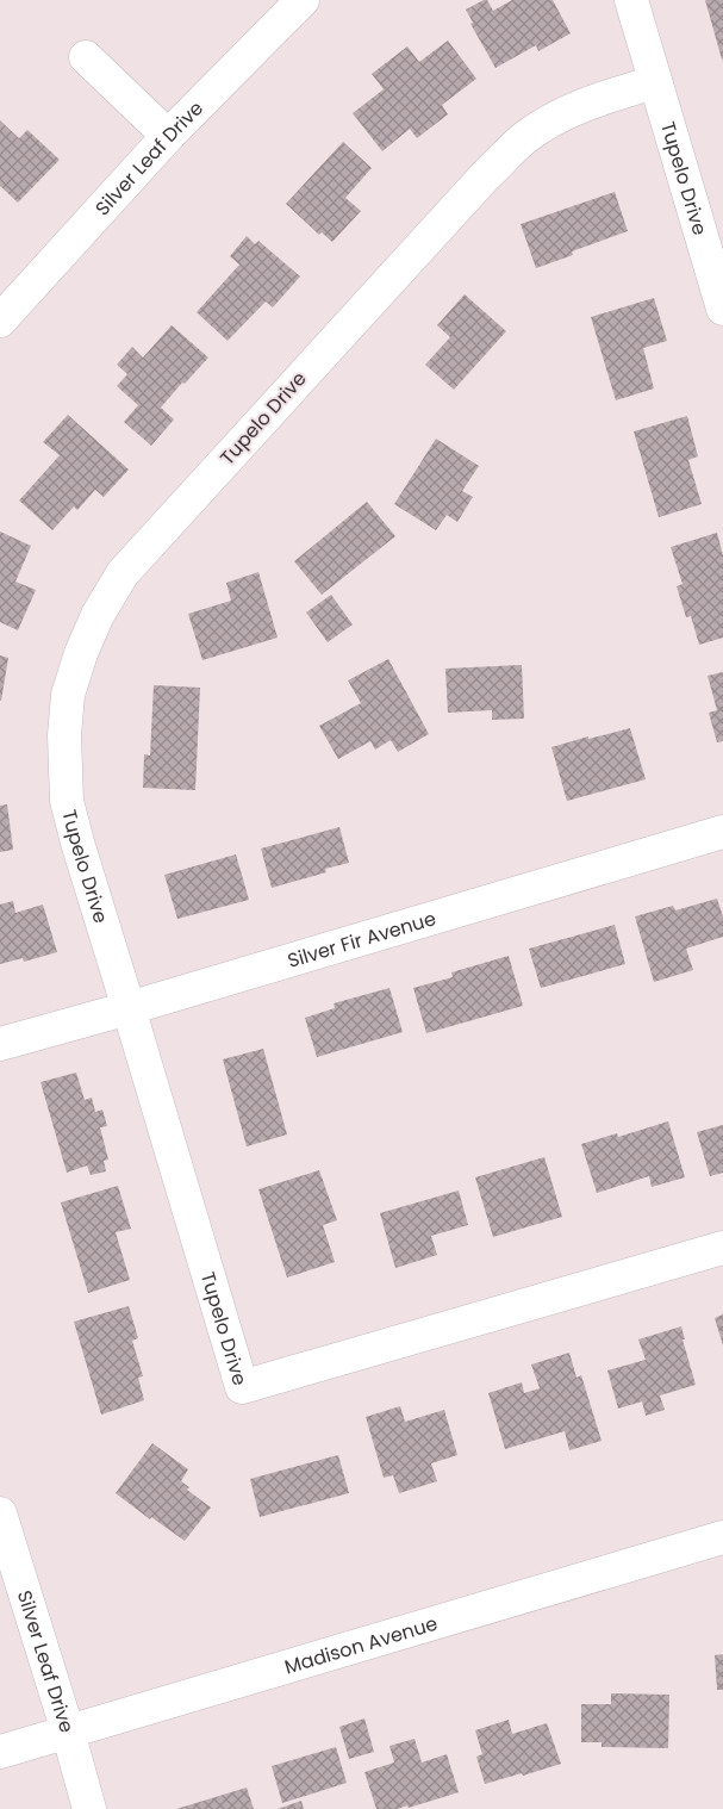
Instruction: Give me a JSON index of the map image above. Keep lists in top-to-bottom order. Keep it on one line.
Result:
{"streets":{"street":["Silver Leaf Drive","Tupelo Drive","Silver Fir Avenue","Madison Avenue"]},"crossings":[["Silver Leaf Drive","Madison Avenue"],["Tupelo Drive","Silver Fir Avenue"]]}
